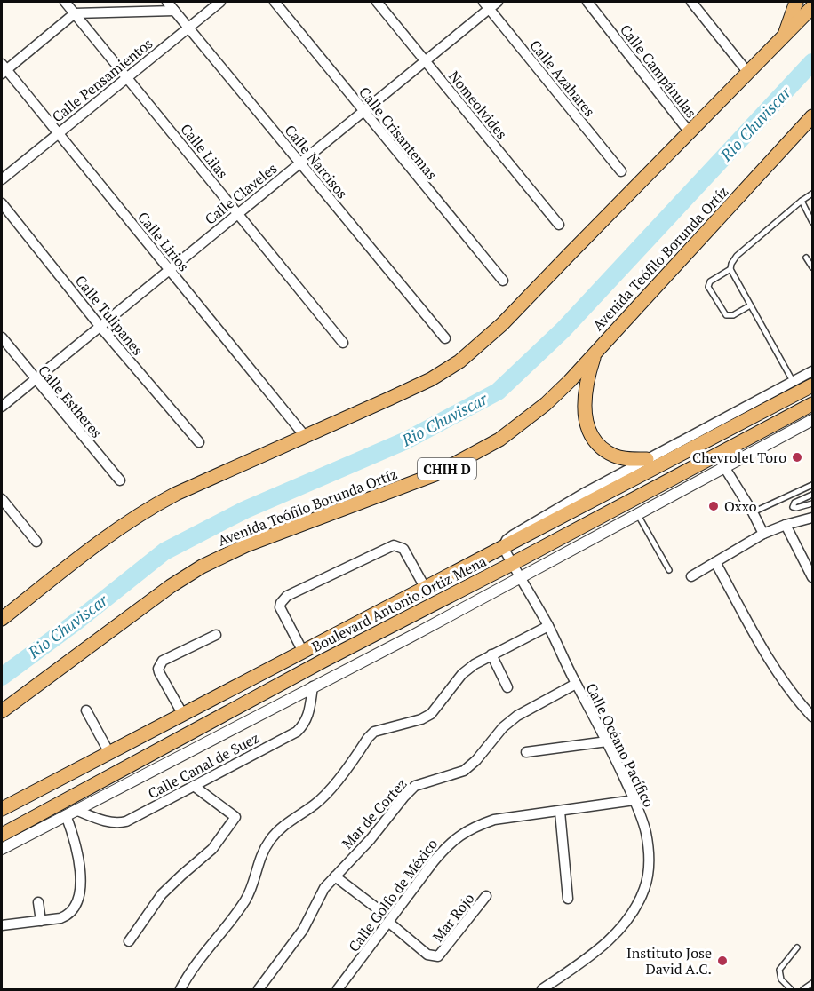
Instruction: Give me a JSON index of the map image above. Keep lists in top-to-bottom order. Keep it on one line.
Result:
{"streets":{"main road":["Avenida Teófilo Borunda Ortíz","CHIH D","Boulevard Antonio Ortiz Mena"],"street":["Calle Campánulas","Calle Azahares","Calle Pensamientos","Nomeolvides","Calle Crisantemas","Calle Lilas","Calle Narcisos","Calle Claveles","Calle Lirios","Calle Tulipanes","Calle Estheres","Calle Océano Pacífico","Calle Canal de Suez","Mar de Cortez","Calle Golfo de México","Mar Rojo"]},"crossings":[["Calle Azahares","Calle Claveles"],["Calle Pensamientos","Calle Lilas"],["Calle Pensamientos","Calle Narcisos"],["Calle Pensamientos","Calle Lirios"],["Nomeolvides","Calle Claveles"],["Calle Crisantemas","Calle Claveles"],["Calle Lilas","Calle Claveles"],["Calle Narcisos","Calle Claveles"],["Calle Claveles","Calle Lirios"],["Calle Claveles","Calle Tulipanes"],["Calle Claveles","Calle Estheres"],["Boulevard Antonio Ortiz Mena","Calle Océano Pacífico"],["Boulevard Antonio Ortiz Mena","Calle Canal de Suez"],["Calle Océano Pacífico","Mar de Cortez"],["Calle Océano Pacífico","Calle Golfo de México"],["Calle Golfo de México","Mar Rojo"]],"water":["Rio Chuviscar"],"places":["Chevrolet Toro","Oxxo","Instituto Jose David A.C."]}
